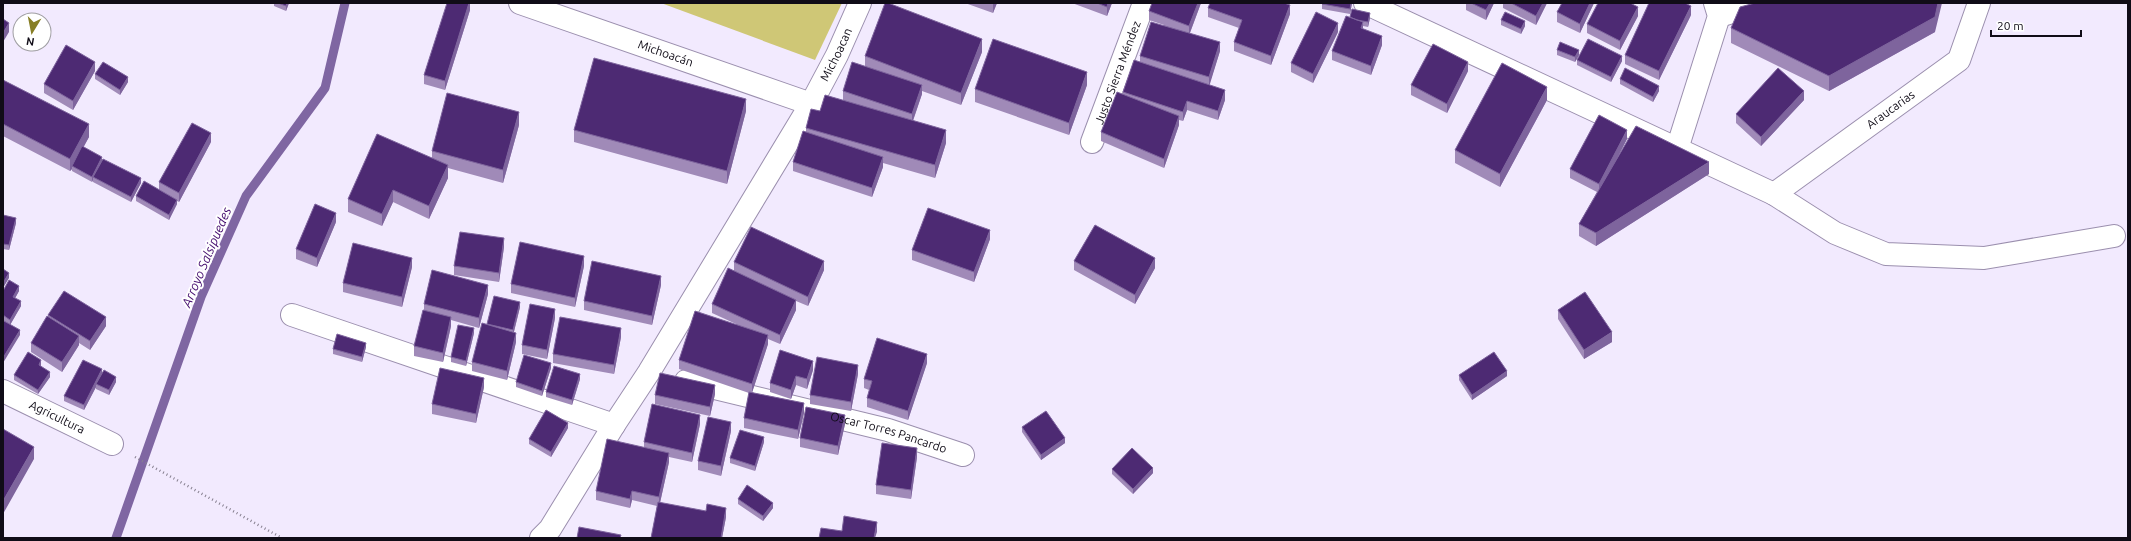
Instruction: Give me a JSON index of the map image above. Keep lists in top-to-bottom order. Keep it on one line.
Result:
{"streets":{"street":["Michoacán","Michoacan","Justo Sierra Méndez","Araucarias","Agricultura","Oscar Torres Pancardo"]},"crossings":[["Michoacán","Michoacan"]],"water":["Arroyo Salsipuedes"],"scale_bar":"20 m","north":"bottom"}
